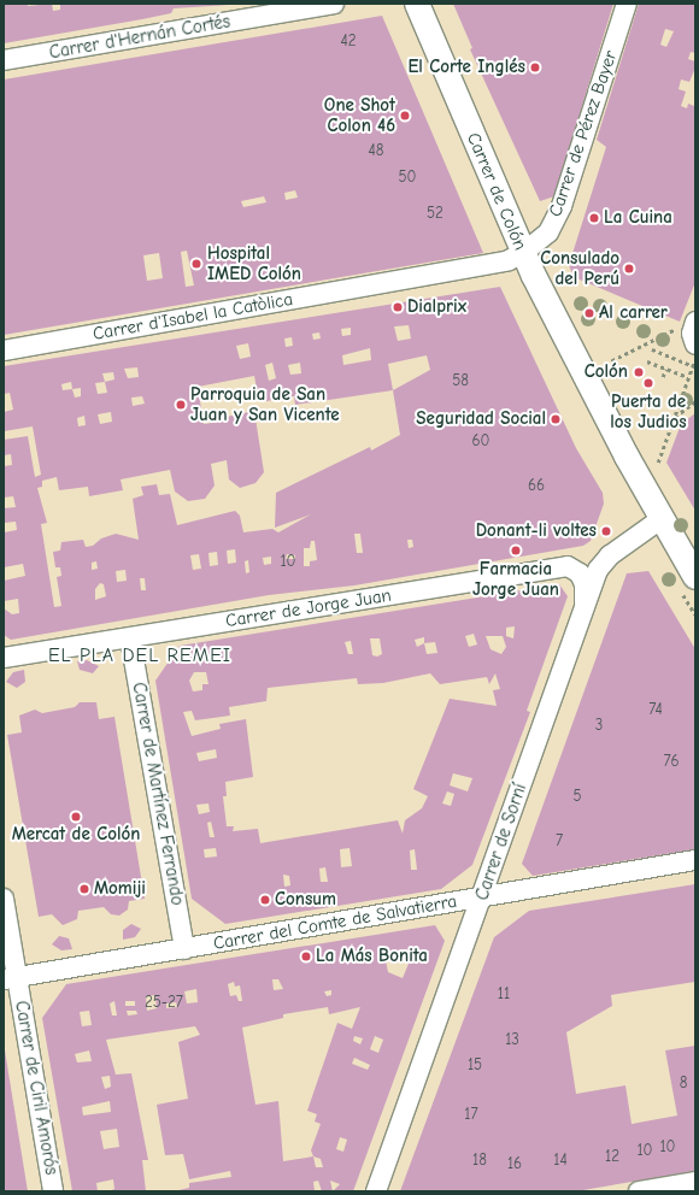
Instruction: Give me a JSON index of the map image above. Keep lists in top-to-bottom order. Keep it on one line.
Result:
{"streets":{"main road":["Carrer de Colón"],"street":["Carrer d'Hernán Cortés","Carrer de Pérez Bayer","Carrer d'Isabel la Catòlica","Carrer de Jorge Juan","Carrer de Martínez Ferrando","Carrer de Sorní","Carrer del Comte de Salvatierra","Carrer de Ciril Amorós"]},"crossings":[["Carrer de Pérez Bayer","Carrer de Colón"],["Carrer de Pérez Bayer","Carrer d'Isabel la Catòlica"],["Carrer de Colón","Carrer d'Isabel la Catòlica"],["Carrer de Colón","Carrer de Sorní"],["Carrer de Jorge Juan","Carrer de Martínez Ferrando"],["Carrer de Jorge Juan","Carrer de Sorní"],["Carrer de Martínez Ferrando","Carrer del Comte de Salvatierra"],["Carrer de Sorní","Carrer del Comte de Salvatierra"],["Carrer del Comte de Salvatierra","Carrer de Ciril Amorós"]],"districts":["EL PLA DEL REMEI"],"places":["El Corte Inglés","One Shot Colon 46","La Cuina","Hospital IMED Colón","Consulado del Perú","Dialprix","Al carrer","Colón","Puerta de los Judios","Parroquia de San Juan y San Vicente","Seguridad Social","Donant-li voltes","Farmacia Jorge Juan","Mercat de Colón","Momiji","Consum","La Más Bonita"],"house_numbers":["42","48","50","52","58","60","66","10","74","3","76","5","7","11","25-27","13","15","8","17","10","10","12","18","14","16"]}
